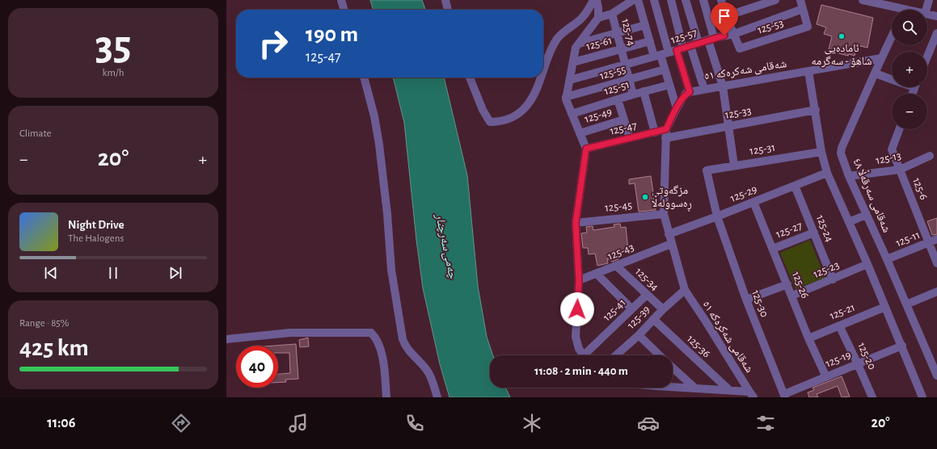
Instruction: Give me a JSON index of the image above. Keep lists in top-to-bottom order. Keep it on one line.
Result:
{"streets":{"street":["125-53","125-74","125-57","125-61","شەقامی شەکرەکە ٥١","125-55","125-51","125-33","125-49","125-47","125-31","125-13","125-6","125-29","شەقامی سەرقەڵا ٤٨","125-45","125-24","125-27","125-11","125-43","125-23","125-34","125-26","125-30","125-41","125-21","125-39","125-36","125-20","125-19"]},"crossings":[["125-53","125-57"],["125-74","125-57"],["125-74","125-61"],["125-74","125-55"],["125-74","125-51"],["شەقامی شەکرەکە ٥١","125-33"],["شەقامی شەکرەکە ٥١","125-47"],["شەقامی شەکرەکە ٥١","125-29"],["شەقامی شەکرەکە ٥١","شەقامی سەرقەڵا ٤٨"],["شەقامی شەکرەکە ٥١","125-45"],["شەقامی شەکرەکە ٥١","125-43"],["شەقامی شەکرەکە ٥١","125-39"],["125-33","125-47"],["125-31","125-30"],["125-13","125-6"],["125-13","شەقامی سەرقەڵا ٤٨"],["125-6","125-11"],["125-29","125-24"],["125-29","125-26"],["125-29","125-30"],["شەقامی سەرقەڵا ٤٨","125-11"],["125-24","125-27"],["125-24","125-23"],["125-27","125-26"],["125-43","125-34"],["125-23","125-26"],["125-34","125-41"],["125-34","125-39"],["125-26","125-21"],["125-26","125-19"],["125-30","125-19"],["125-21","125-20"],["125-39","125-36"],["125-20","125-19"]],"water":["چەمی سەرچنار"],"places":["ئامادەیی شاهۆ - سەگرمە","مزگەوتی ڕەسوولەڵا"],"page":{"tile":[["35","km/h"],"Climate",["Range · 85%","425 km"]],"map_buttons":["+","−"],"turn":["190 m","125-47"],"heat":["−","20°","+"],"song":["Night Drive","The Halogens"],"limit":"40","trip":"11:08 · 2 min · 440 m","tabs":["11:06","20°"]}}
